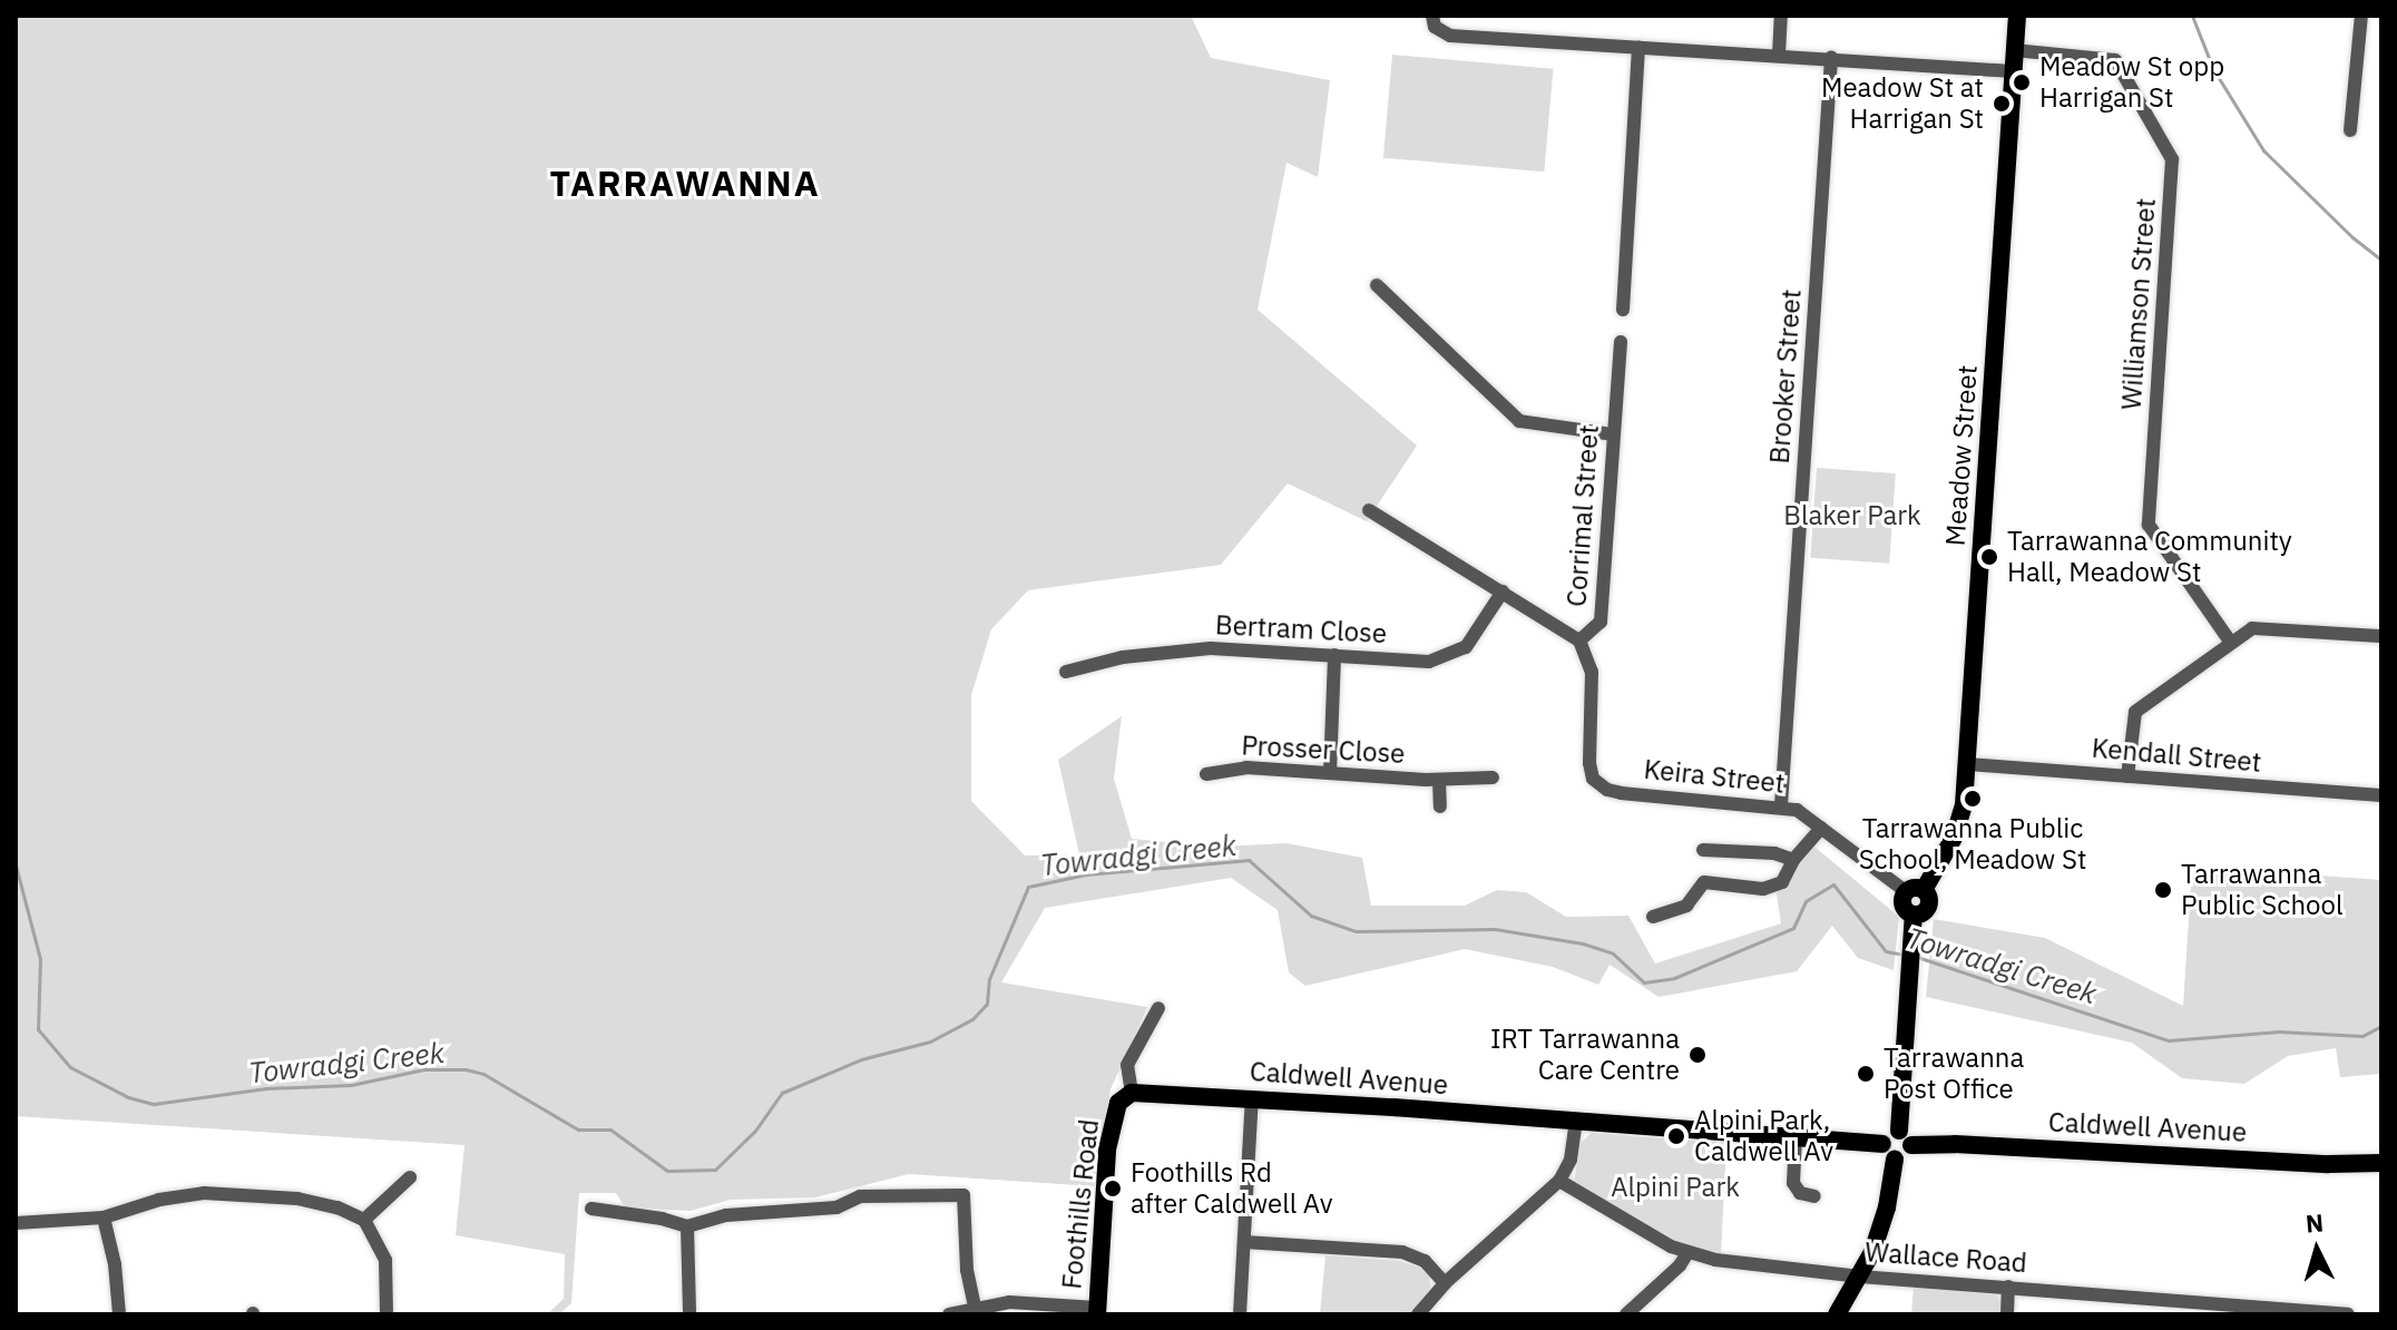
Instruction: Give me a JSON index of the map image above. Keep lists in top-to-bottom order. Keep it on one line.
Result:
{"streets":{"main road":["Meadow Street","Caldwell Avenue","Foothills Road"],"street":["Williamson Street","Brooker Street","Corrimal Street","Bertram Close","Prosser Close","Kendall Street","Keira Street","Wallace Road"]},"crossings":[["Williamson Street","Meadow Street"],["Brooker Street","Keira Street"],["Meadow Street","Kendall Street"],["Meadow Street","Keira Street"],["Meadow Street","Caldwell Avenue"],["Corrimal Street","Keira Street"],["Caldwell Avenue","Foothills Road"]],"districts":["TARRAWANNA"],"water":["Towradgi Creek"],"parks":["Blaker Park","Alpini Park"],"places":["Meadow St opp Harrigan St","Meadow St at Harrigan St","Tarrawanna Community Hall, Meadow St","Tarrawanna Public School, Meadow St","Tarrawanna Public School","IRT Tarrawanna Care Centre","Tarrawanna Post Office","Alpini Park, Caldwell Av","Foothills Rd after Caldwell Av"],"north":"top"}
